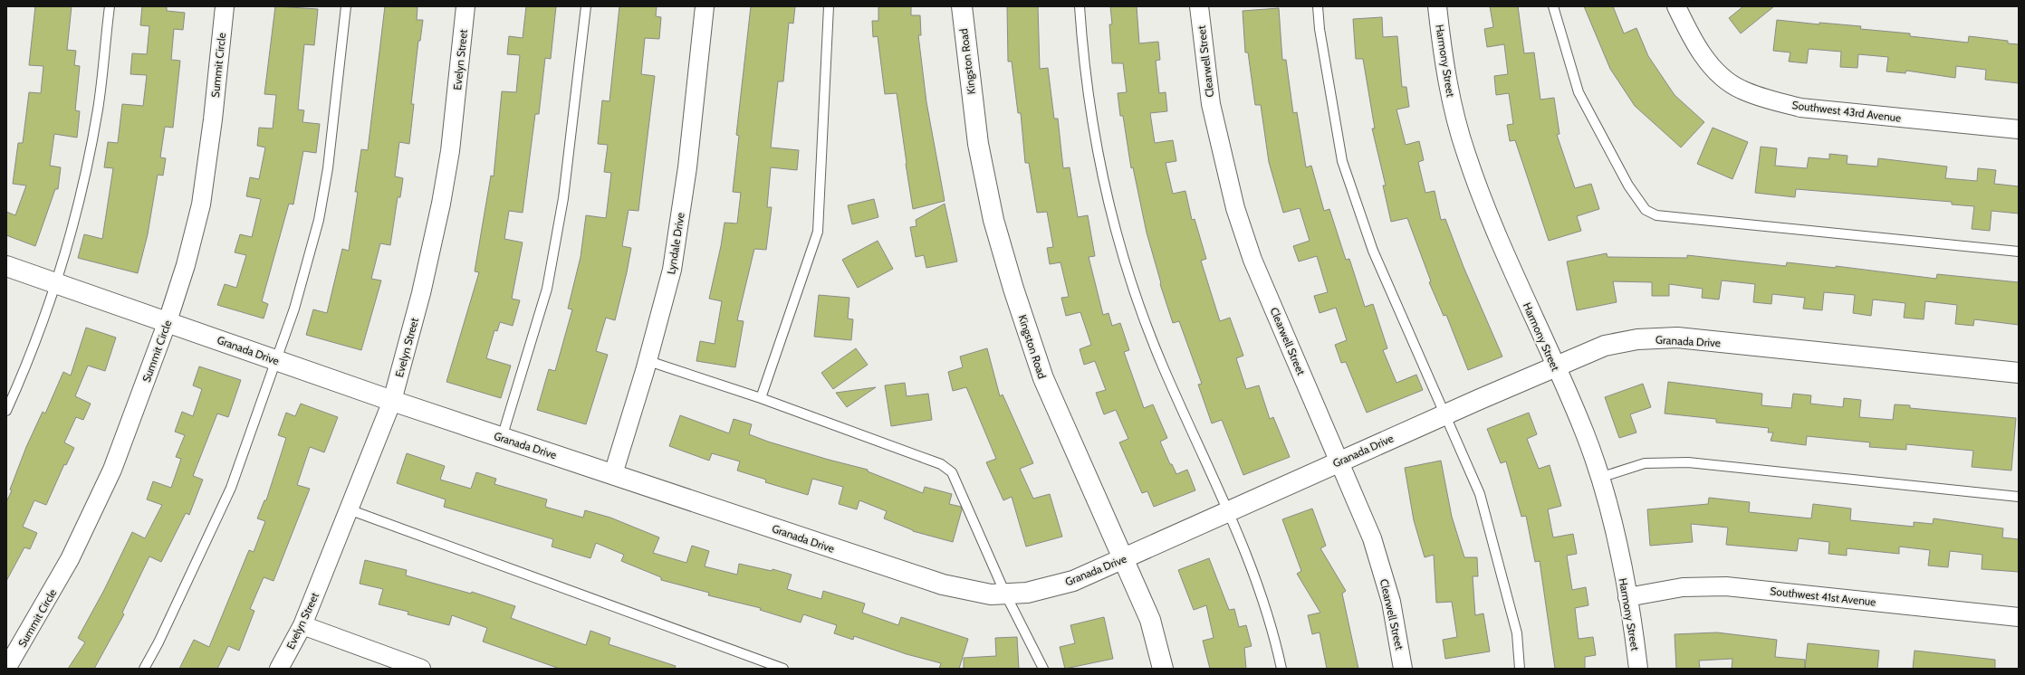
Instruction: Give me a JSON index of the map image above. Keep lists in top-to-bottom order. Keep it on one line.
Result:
{"streets":{"street":["Evelyn Street","Harmony Street","Kingston Road","Clearwell Street","Summit Circle","Southwest 43rd Avenue","Lyndale Drive","Granada Drive","Southwest 41st Avenue"]},"crossings":[["Evelyn Street","Granada Drive"],["Harmony Street","Granada Drive"],["Harmony Street","Southwest 41st Avenue"],["Kingston Road","Granada Drive"],["Clearwell Street","Granada Drive"],["Summit Circle","Granada Drive"],["Lyndale Drive","Granada Drive"]]}
